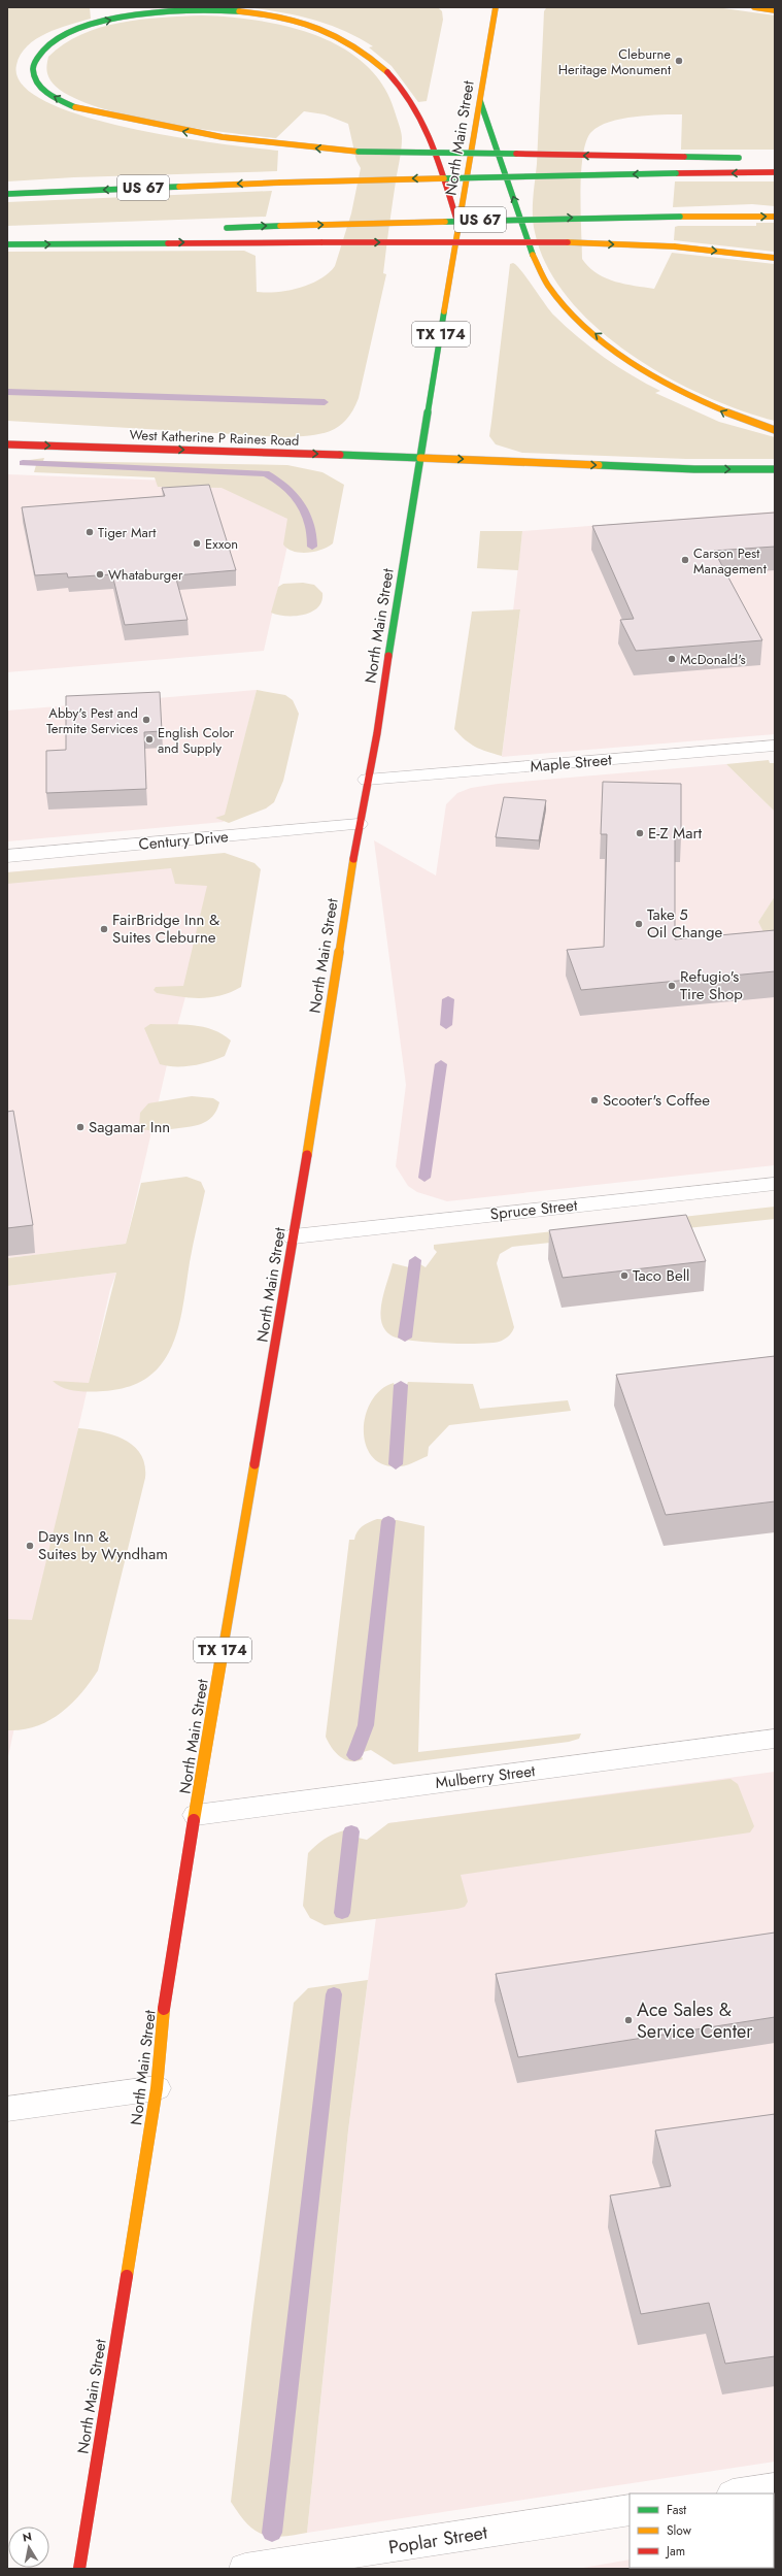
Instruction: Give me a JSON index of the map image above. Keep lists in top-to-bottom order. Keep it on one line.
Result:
{"streets":{"main road":["North Main Street","US 67","TX 174","West Katherine P Raines Road"],"street":["Maple Street","Century Drive","Spruce Street","Mulberry Street","Poplar Street"]},"crossings":[["North Main Street","West Katherine P Raines Road"],["North Main Street","Maple Street"],["North Main Street","Century Drive"],["North Main Street","Spruce Street"],["North Main Street","Mulberry Street"]],"one_way":["West Katherine P Raines Road"],"places":["Cleburne Heritage Monument","Tiger Mart","Exxon","Carson Pest Management","Whataburger","McDonald's","Abby's Pest and Termite Services","English Color and Supply","E-Z Mart","Take 5 Oil Change","FairBridge Inn & Suites Cleburne","Refugio's Tire Shop","Scooter's Coffee","Sagamar Inn","Taco Bell","Days Inn & Suites by Wyndham","Ace Sales & Service Center"],"legend":["Fast","Slow","Jam"],"north":"top"}
